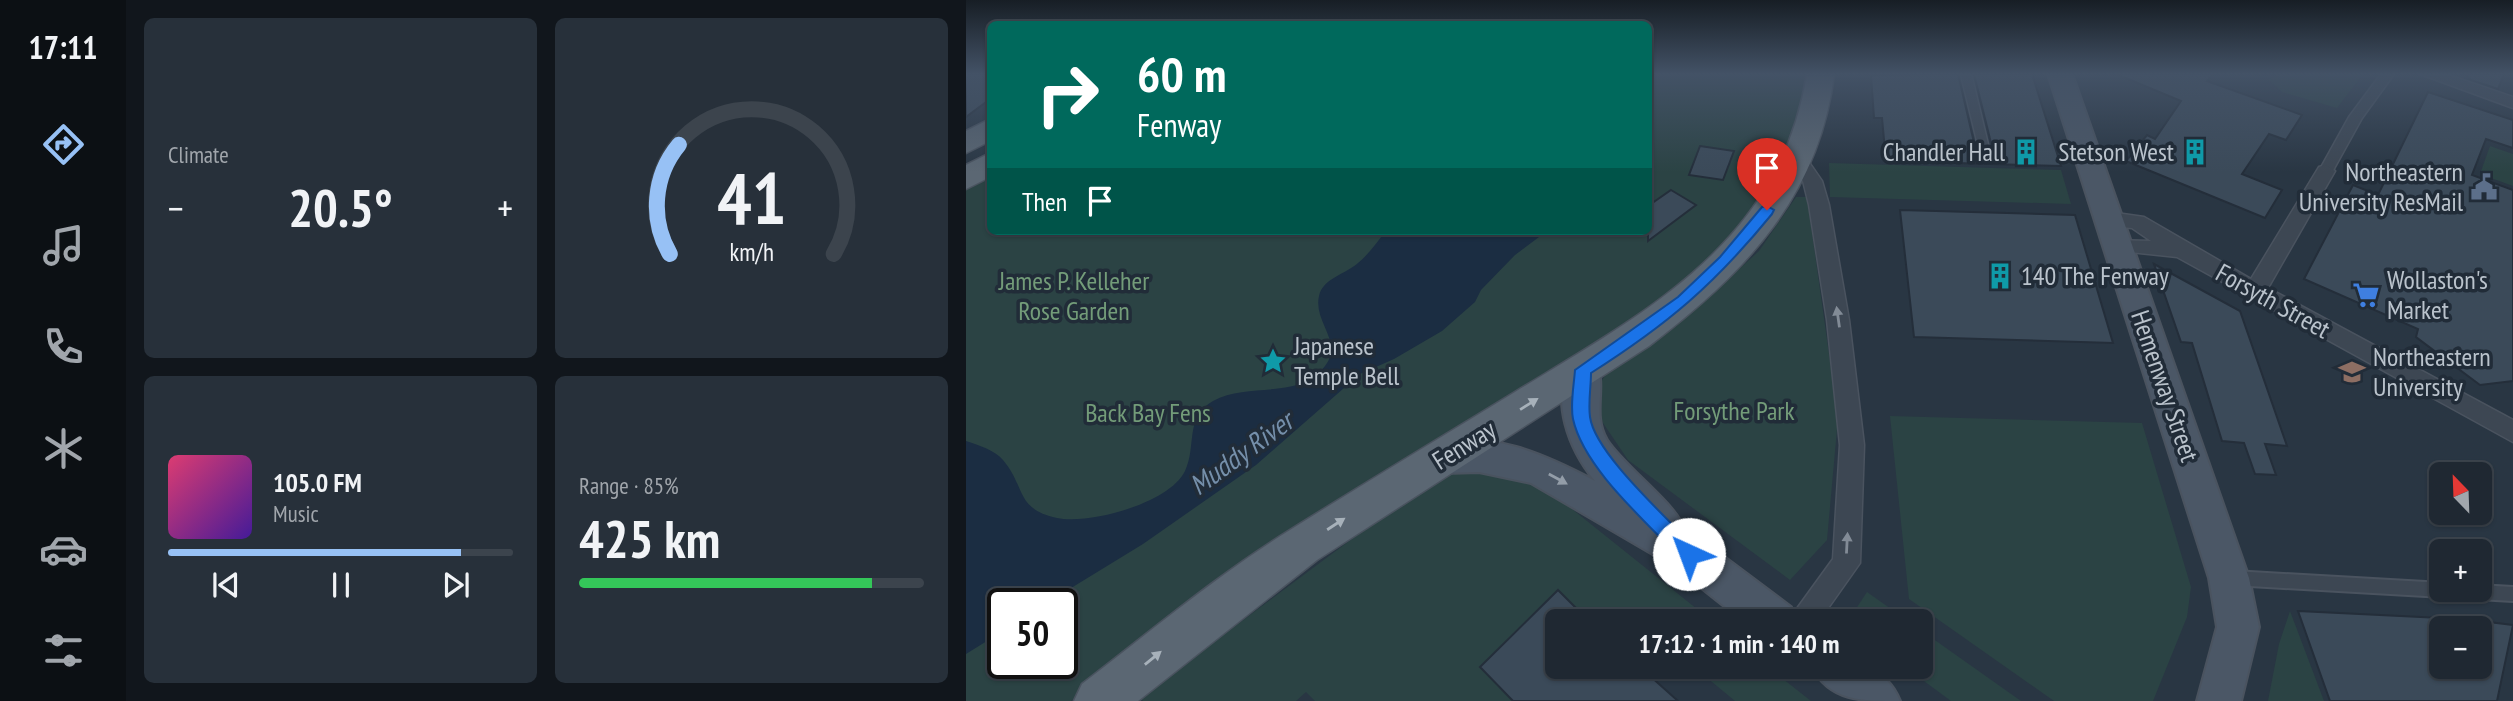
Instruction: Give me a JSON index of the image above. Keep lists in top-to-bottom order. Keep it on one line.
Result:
{"streets":{"main road":["Hemenway Street","Fenway"],"street":["Forsyth Street"]},"crossings":[["Forsyth Street","Hemenway Street"]],"one_way":["Fenway"],"water":["Muddy River"],"parks":["James P. Kelleher Rose Garden","Forsythe Park","Back Bay Fens"],"places":{"building":["Chandler Hall","Stetson West","140 The Fenway"],"public building":["Northeastern University ResMail"],"supermarket":["Wollaston's Market"],"place":["Japanese Temple Bell"],"school or university":["Northeastern University"]},"north":"top left","page":{"tabs":"17:11","tile":["Climate",["Range · 85%","425 km"]],"turn":["60 m","Fenway"],"then":"Then","heat":["−","20.5°","+"],"song":["105.0 FM","Music"],"map_buttons":["+","−"],"limit":"50","trip":"17:12 · 1 min · 140 m","gauge":["41","km/h"]}}
